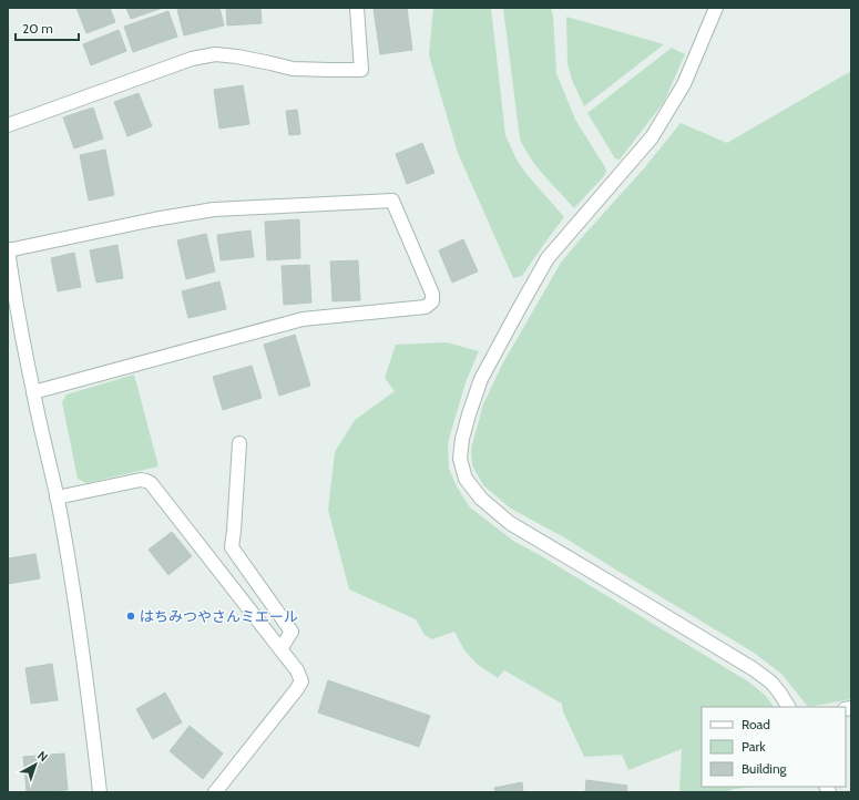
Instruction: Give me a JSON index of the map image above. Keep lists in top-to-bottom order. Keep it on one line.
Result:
{"places":["はちみつやさんミエール"],"legend":["Road","Park","Building"],"scale_bar":"20 m","north":"top right"}
